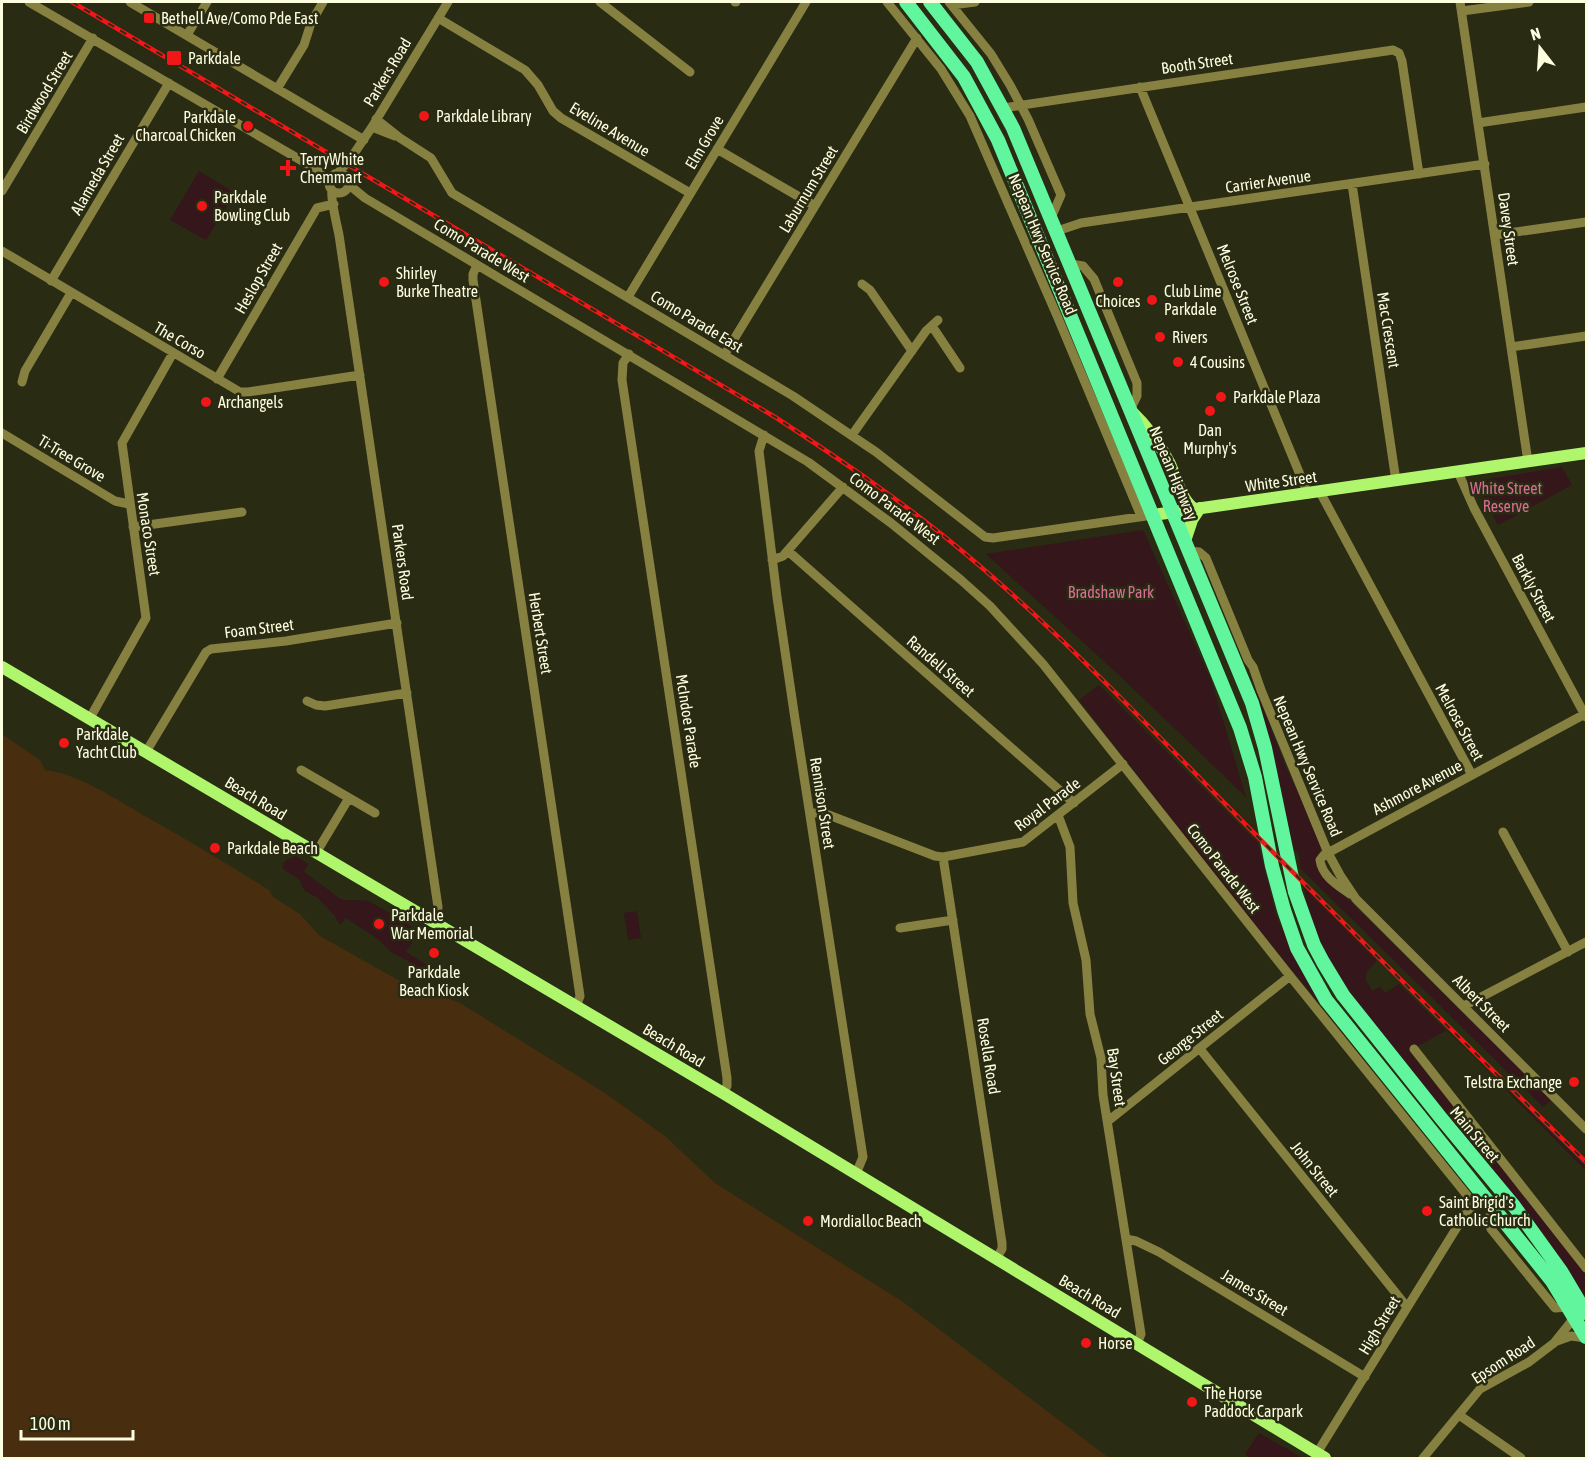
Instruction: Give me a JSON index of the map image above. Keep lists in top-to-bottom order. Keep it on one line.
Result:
{"streets":{"highway":["Nepean Highway","Main Street"],"main road":["White Street","Beach Road"],"street":["Booth Street","Parkers Road","Birdwood Street","Eveline Avenue","Elm Grove","Alameda Street","Carrier Avenue","Laburnum Street","Davey Street","Nepean Hwy Service Road","Como Parade West","Heslop Street","Melrose Street","Como Parade East","Mac Crescent","The Corso","Ti-Tree Grove","Monaco Street","Barkly Street","Foam Street","Herbert Street","Randell Street","McIndoe Parade","Ashmore Avenue","Rennison Street","Royal Parade","Albert Street","George Street","Rosella Road","Bay Street","John Street","James Street","High Street","Epsom Road"]},"crossings":[["Booth Street","Carrier Avenue"],["Booth Street","Nepean Hwy Service Road"],["Booth Street","Melrose Street"],["Booth Street","Nepean Highway"],["Parkers Road","Eveline Avenue"],["Parkers Road","Como Parade West"],["Parkers Road","Heslop Street"],["Parkers Road","Como Parade East"],["Parkers Road","The Corso"],["Parkers Road","Foam Street"],["Parkers Road","Beach Road"],["Birdwood Street","Como Parade West"],["Eveline Avenue","Elm Grove"],["Elm Grove","Como Parade East"],["Alameda Street","Como Parade West"],["Alameda Street","The Corso"],["Carrier Avenue","Davey Street"],["Carrier Avenue","Melrose Street"],["Carrier Avenue","Mac Crescent"],["Carrier Avenue","Nepean Highway"],["Laburnum Street","Nepean Hwy Service Road"],["Laburnum Street","Como Parade East"],["Davey Street","White Street"],["Nepean Hwy Service Road","Nepean Highway"],["Nepean Hwy Service Road","White Street"],["Nepean Hwy Service Road","Ashmore Avenue"],["Nepean Hwy Service Road","Albert Street"],["Como Parade West","Herbert Street"],["Como Parade West","McIndoe Parade"],["Como Parade West","Rennison Street"],["Como Parade West","Royal Parade"],["Como Parade West","George Street"],["Como Parade West","Main Street"],["Heslop Street","The Corso"],["Melrose Street","White Street"],["Melrose Street","Ashmore Avenue"],["Como Parade East","White Street"],["Mac Crescent","White Street"],["The Corso","Monaco Street"],["Ti-Tree Grove","Monaco Street"],["Nepean Highway","White Street"],["Nepean Highway","Main Street"],["White Street","Barkly Street"],["Monaco Street","Beach Road"],["Barkly Street","Ashmore Avenue"],["Foam Street","Beach Road"],["Herbert Street","Beach Road"],["Randell Street","Royal Parade"],["McIndoe Parade","Beach Road"],["Ashmore Avenue","Albert Street"],["Beach Road","Rennison Street"],["Beach Road","Rosella Road"],["Beach Road","Bay Street"],["Beach Road","High Street"],["Rennison Street","Royal Parade"],["Royal Parade","Rosella Road"],["Royal Parade","Bay Street"],["George Street","Bay Street"],["George Street","Main Street"],["George Street","John Street"],["Bay Street","James Street"],["Main Street","High Street"],["Main Street","Epsom Road"],["John Street","High Street"],["James Street","High Street"]],"parks":["White Street Reserve","Bradshaw Park"],"places":{"transit":["Bethell Ave/Como Pde East","Parkdale"],"other":["Parkdale Library","Parkdale Charcoal Chicken","Parkdale Bowling Club","Shirley Burke Theatre","Choices","Club Lime Parkdale","Rivers","4 Cousins","Parkdale Plaza","Archangels","Dan Murphy's","Parkdale Yacht Club","Parkdale Beach","Parkdale War Memorial","Parkdale Beach Kiosk","Telstra Exchange","Saint Brigid's Catholic Church","Mordialloc Beach","Horse","The Horse Paddock Carpark"],"health":["TerryWhite Chemmart"]},"scale_bar":"100 m","north":"top"}
